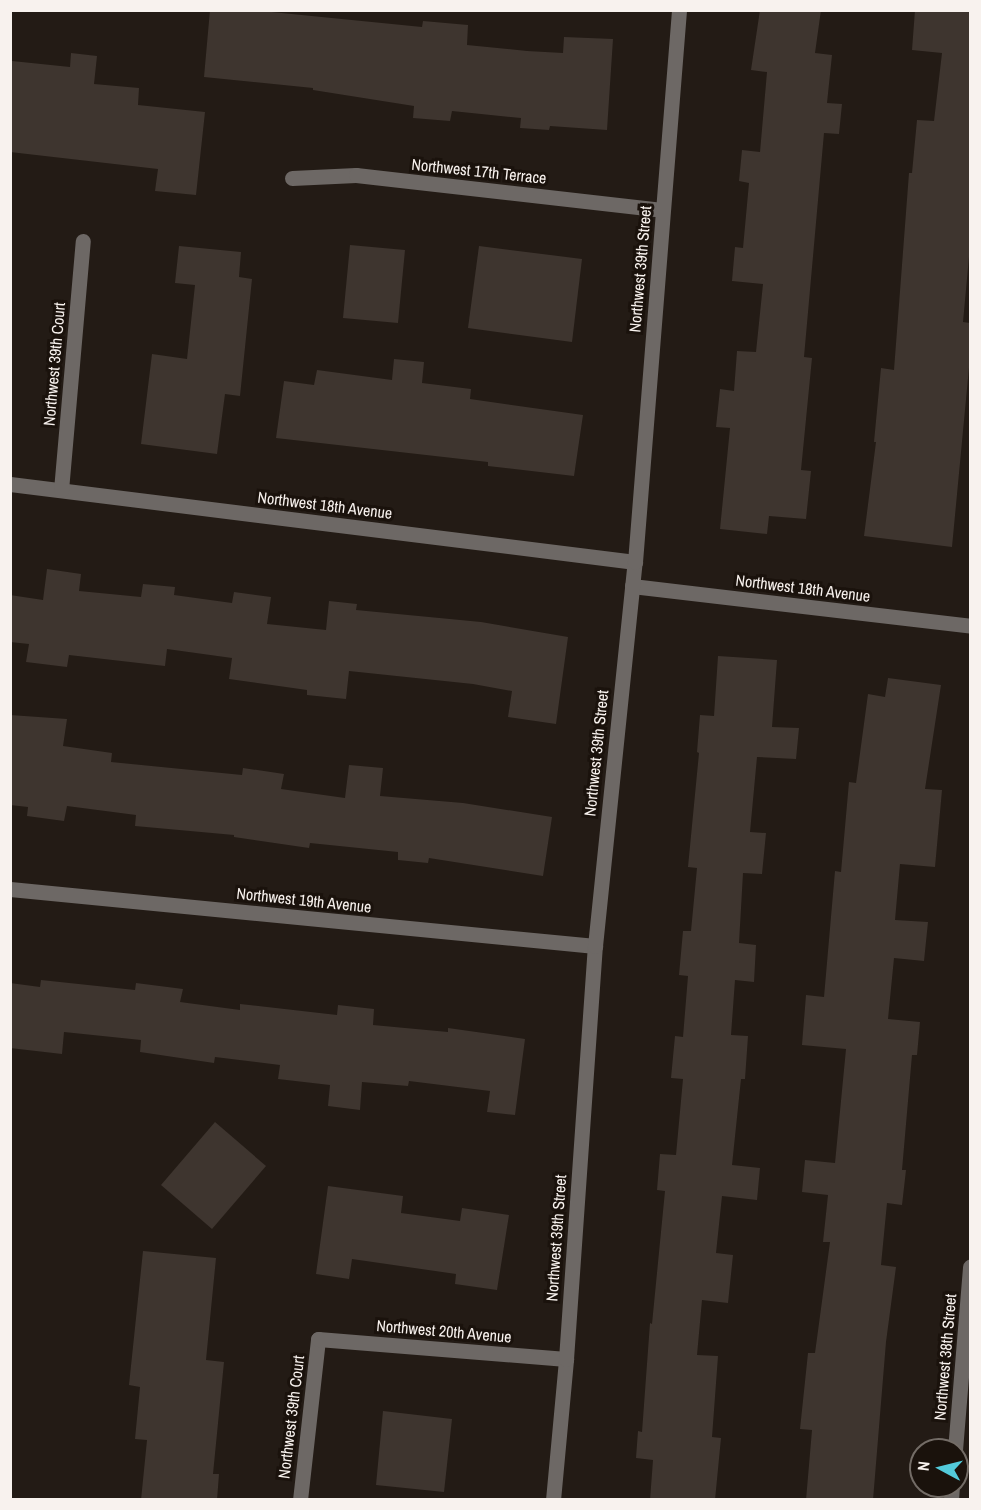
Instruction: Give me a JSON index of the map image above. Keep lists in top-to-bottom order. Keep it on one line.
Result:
{"streets":{"street":["Northwest 17th Terrace","Northwest 39th Street","Northwest 39th Court","Northwest 18th Avenue","Northwest 19th Avenue","Northwest 20th Avenue","Northwest 38th Street"]},"crossings":[["Northwest 17th Terrace","Northwest 39th Street"],["Northwest 39th Street","Northwest 18th Avenue"],["Northwest 39th Street","Northwest 19th Avenue"],["Northwest 39th Street","Northwest 20th Avenue"],["Northwest 39th Court","Northwest 18th Avenue"],["Northwest 39th Court","Northwest 20th Avenue"]],"north":"left"}
